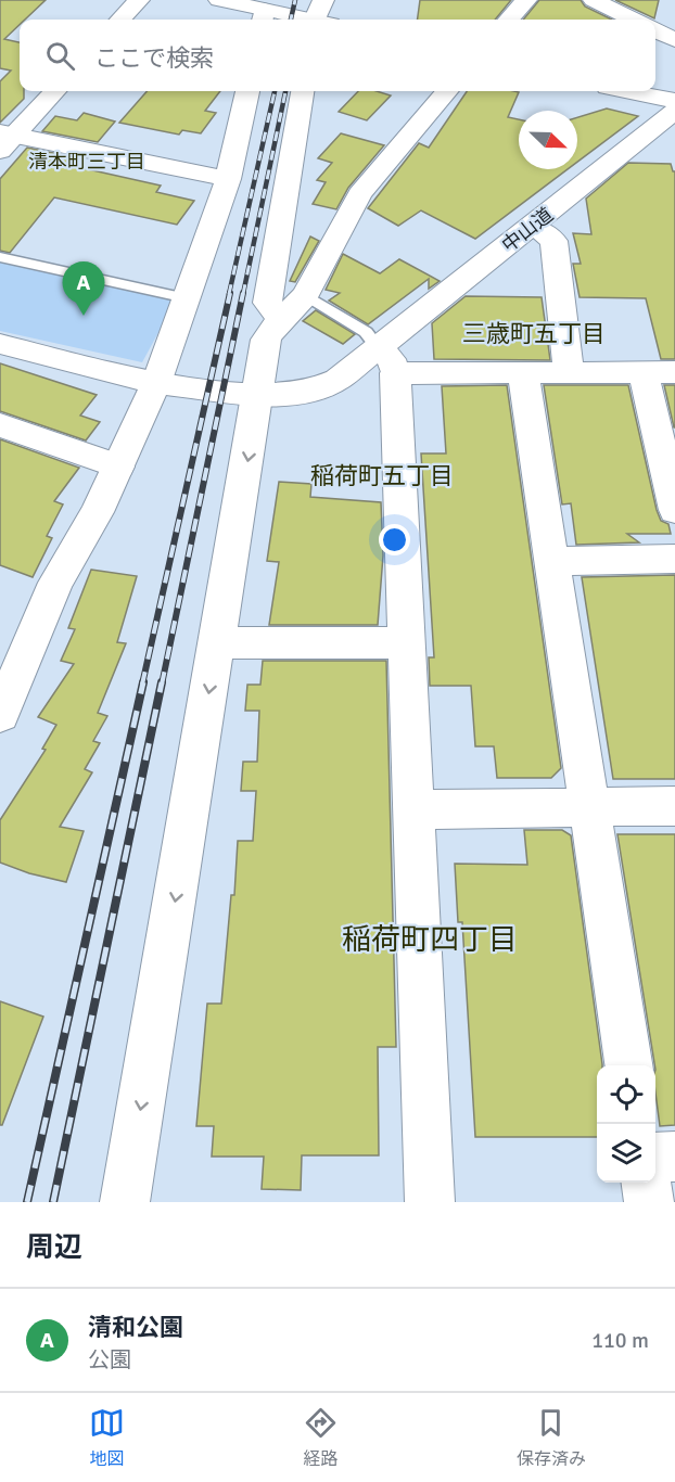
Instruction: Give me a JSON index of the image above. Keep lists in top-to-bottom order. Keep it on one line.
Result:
{"streets":{"street":["中山道"]},"districts":["清本町三丁目","三歳町五丁目","稲荷町五丁目","稲荷町四丁目"],"north":"bottom right","page":{"search":"ここで検索","pins":"A","heading":"周辺","list":[{"mark":"A","name":"清和公園","note":"公園","value":"110 m"}],"nav":["地図","経路","保存済み"]}}
